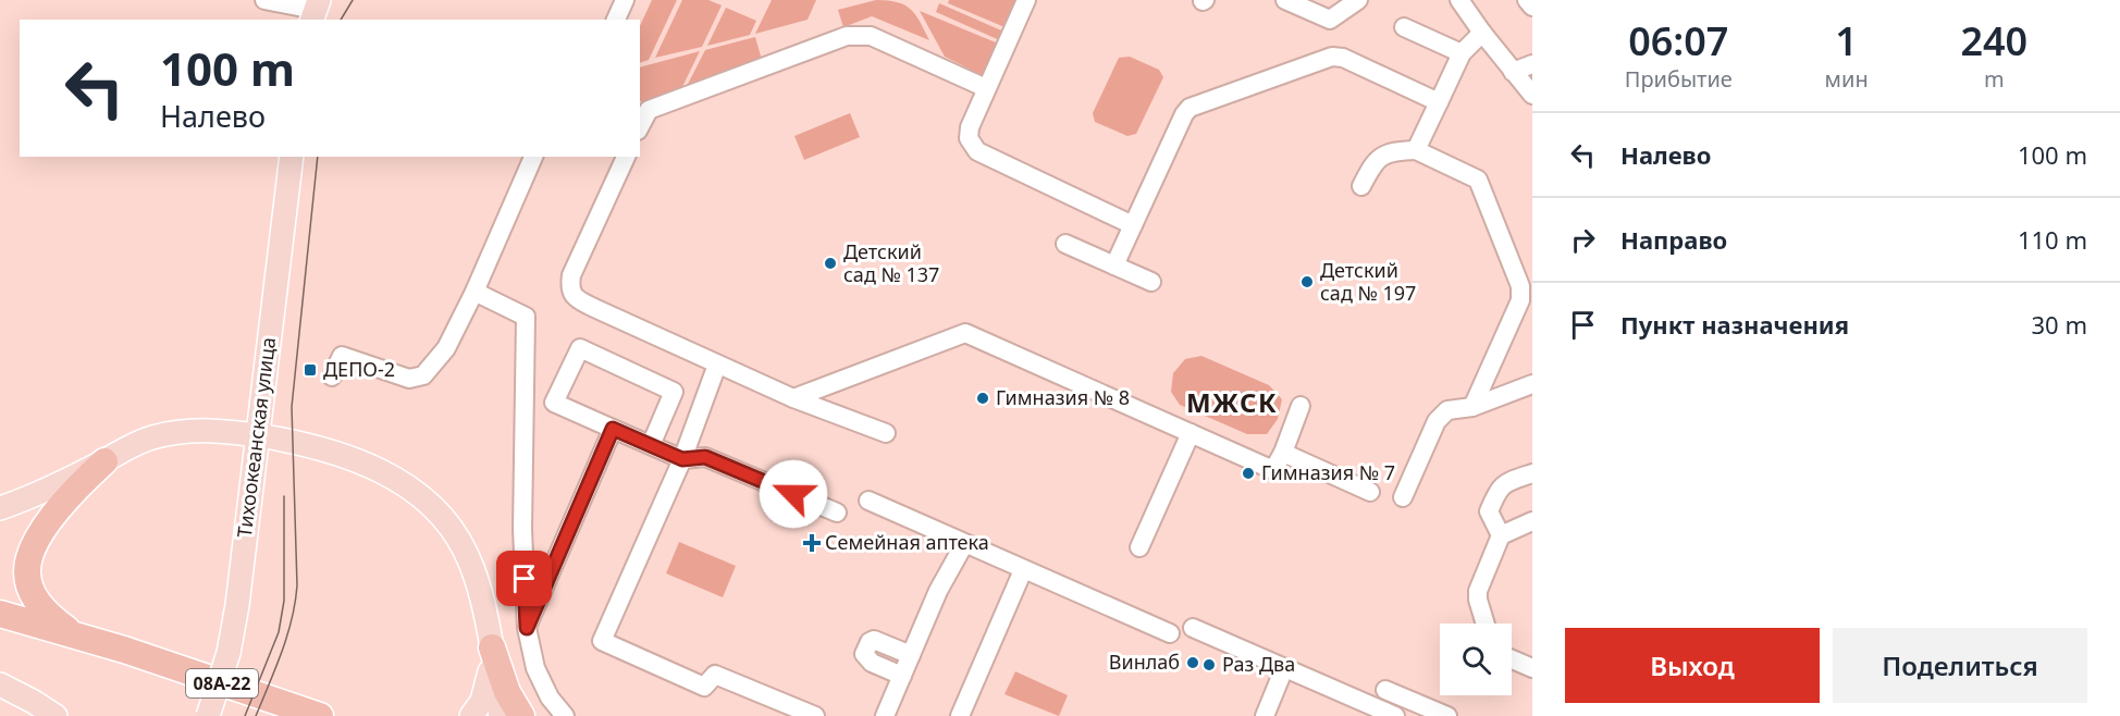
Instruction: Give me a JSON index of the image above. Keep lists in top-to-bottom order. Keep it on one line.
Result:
{"streets":{"highway":["08А-22"],"main road":["Тихоокеанская улица"]},"districts":["МЖСК"],"places":{"other":["Детский сад № 137","Детский сад № 197","Гимназия № 8","Гимназия № 7","Винлаб","Раз Два"],"transit":["ДЕПО-2"],"health":["Семейная аптека"]},"page":{"eta":["06:07","Прибытие","1","мин","240","m"],"turn":["100 m","Налево"],"list":[{"name":"Налево","value":"100 m"},{"name":"Направо","value":"110 m"},{"name":"Пункт назначения","value":"30 m"}],"buttons":["Выход","Поделиться"]}}
